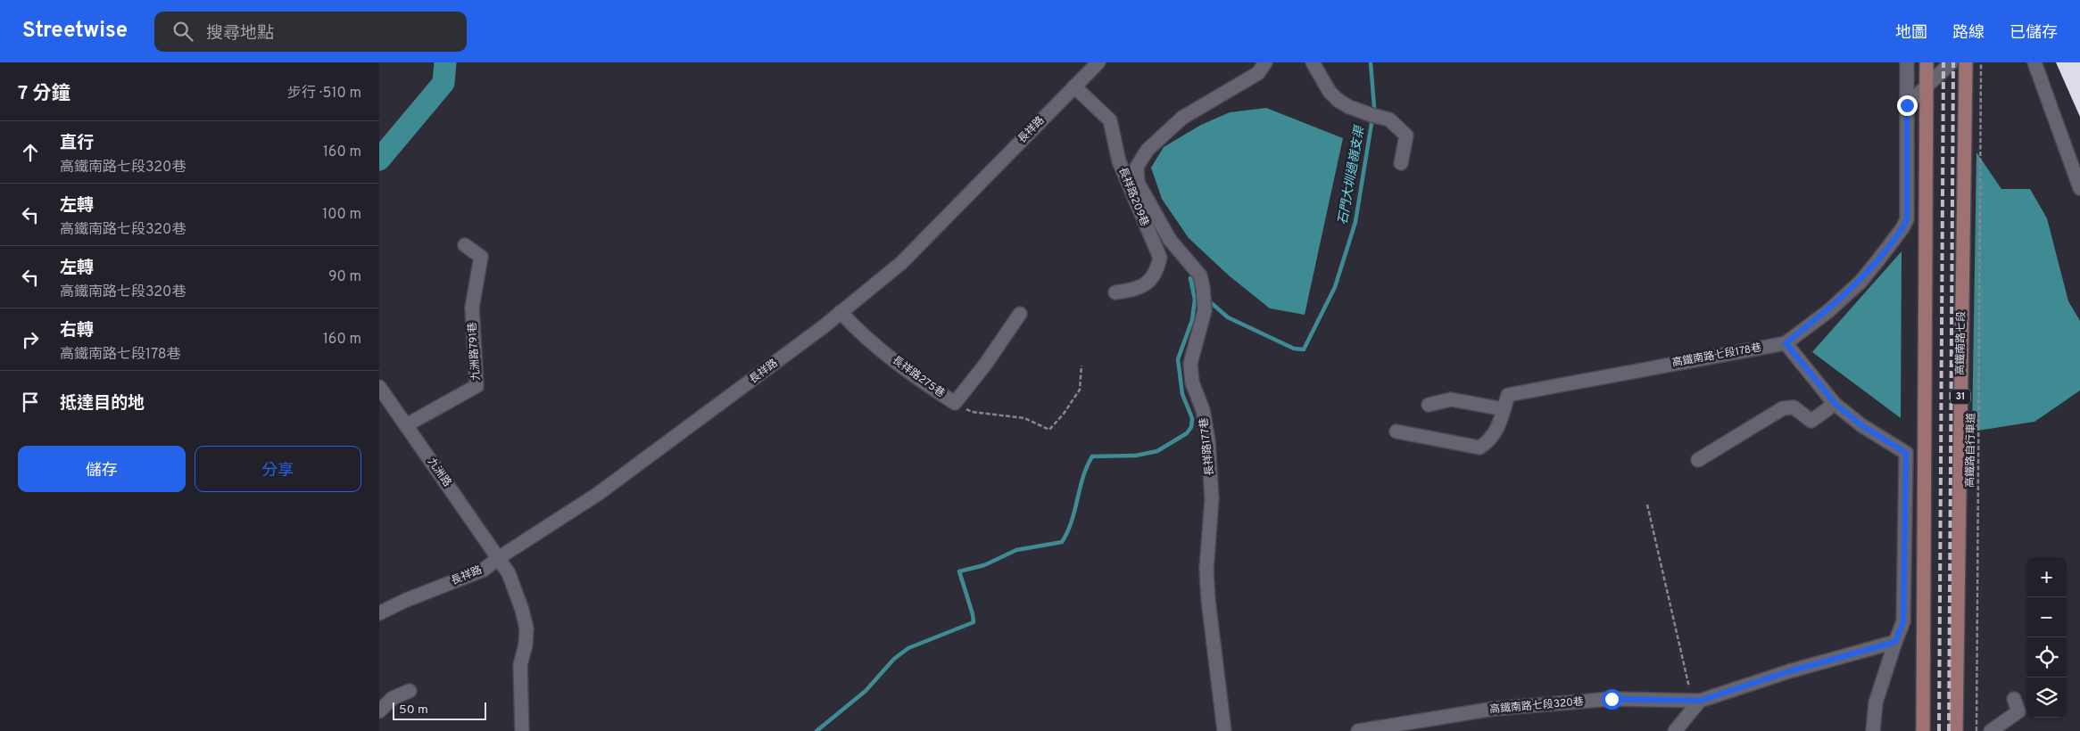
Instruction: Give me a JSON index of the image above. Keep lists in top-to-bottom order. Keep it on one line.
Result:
{"streets":{"main road":["高鐵南路七段","31"],"street":["長祥路","長祥路209巷","九洲路791巷","高鐵南路七段178巷","長祥路275巷","長祥路177巷","九洲路","高鐵南路七段320巷"],"path":["高鐵路自行車道"]},"crossings":[["長祥路","長祥路209巷"],["長祥路","長祥路275巷"],["長祥路","九洲路"],["九洲路791巷","九洲路"]],"water":["石門大圳過嶺支渠"],"scale_bar":"50 m","page":{"header":"Streetwise","search":"搜尋地點","nav":["地圖","路線","已儲存"],"heading":["7 分鐘","步行 · 510 m"],"list":[["直行","高鐵南路七段320巷","160 m"],["左轉","高鐵南路七段320巷","100 m"],["左轉","高鐵南路七段320巷","90 m"],["右轉","高鐵南路七段178巷","160 m"],"抵達目的地"],"buttons":["儲存","分享"],"map_buttons":["+","−"],"scale":"50 m"}}
